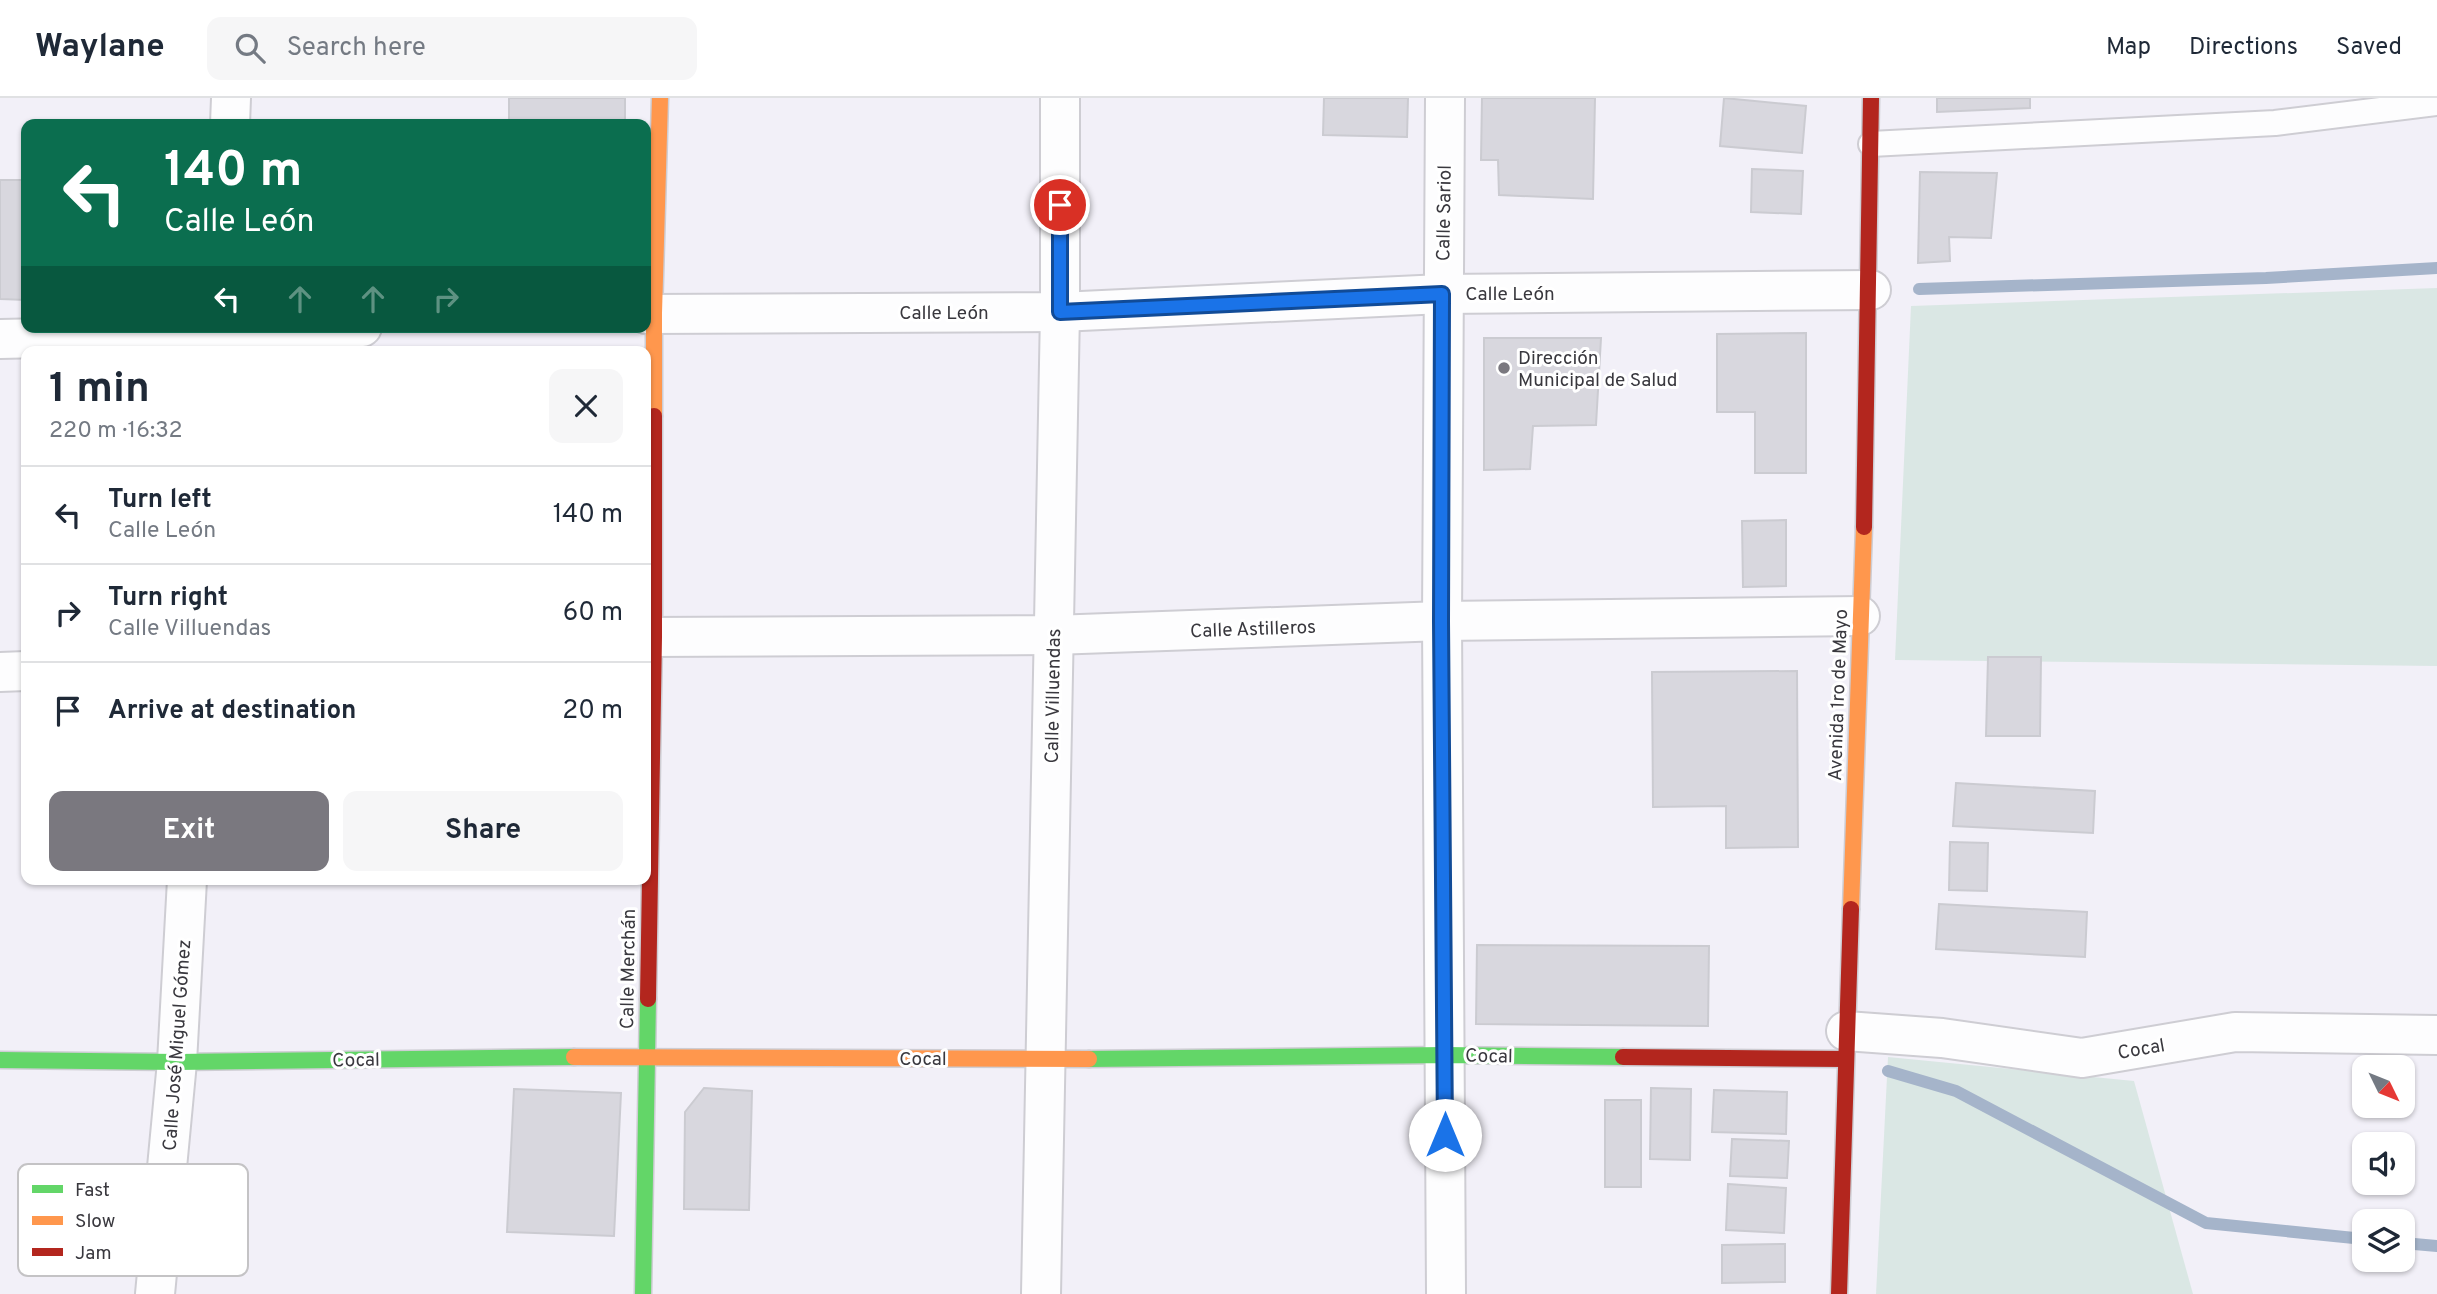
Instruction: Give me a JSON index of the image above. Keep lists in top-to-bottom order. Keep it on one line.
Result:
{"streets":{"main road":["Avenida 1ro de Mayo","Calle Merchán","Cocal"],"street":["Calle Sariol","Calle León","Calle Astilleros","Calle Villuendas","Calle José Miguel Gómez"]},"crossings":[["Calle Sariol","Calle León"],["Calle Sariol","Calle Astilleros"],["Calle Sariol","Cocal"],["Calle León","Avenida 1ro de Mayo"],["Calle León","Calle Villuendas"],["Calle Astilleros","Avenida 1ro de Mayo"],["Calle Astilleros","Calle Villuendas"],["Avenida 1ro de Mayo","Cocal"],["Calle Villuendas","Cocal"],["Calle Merchán","Cocal"],["Calle José Miguel Gómez","Cocal"]],"places":["Dirección Municipal de Salud"],"legend":["Fast","Slow","Jam"],"north":"bottom right","page":{"header":"Waylane","search":"Search here","nav":["Map","Directions","Saved"],"turn":["140 m","Calle León"],"heading":["1 min","220 m · 16:32"],"list":[{"name":"Turn left","note":"Calle León","value":"140 m"},{"name":"Turn right","note":"Calle Villuendas","value":"60 m"},{"name":"Arrive at destination","value":"20 m"}],"buttons":["Exit","Share"]}}
